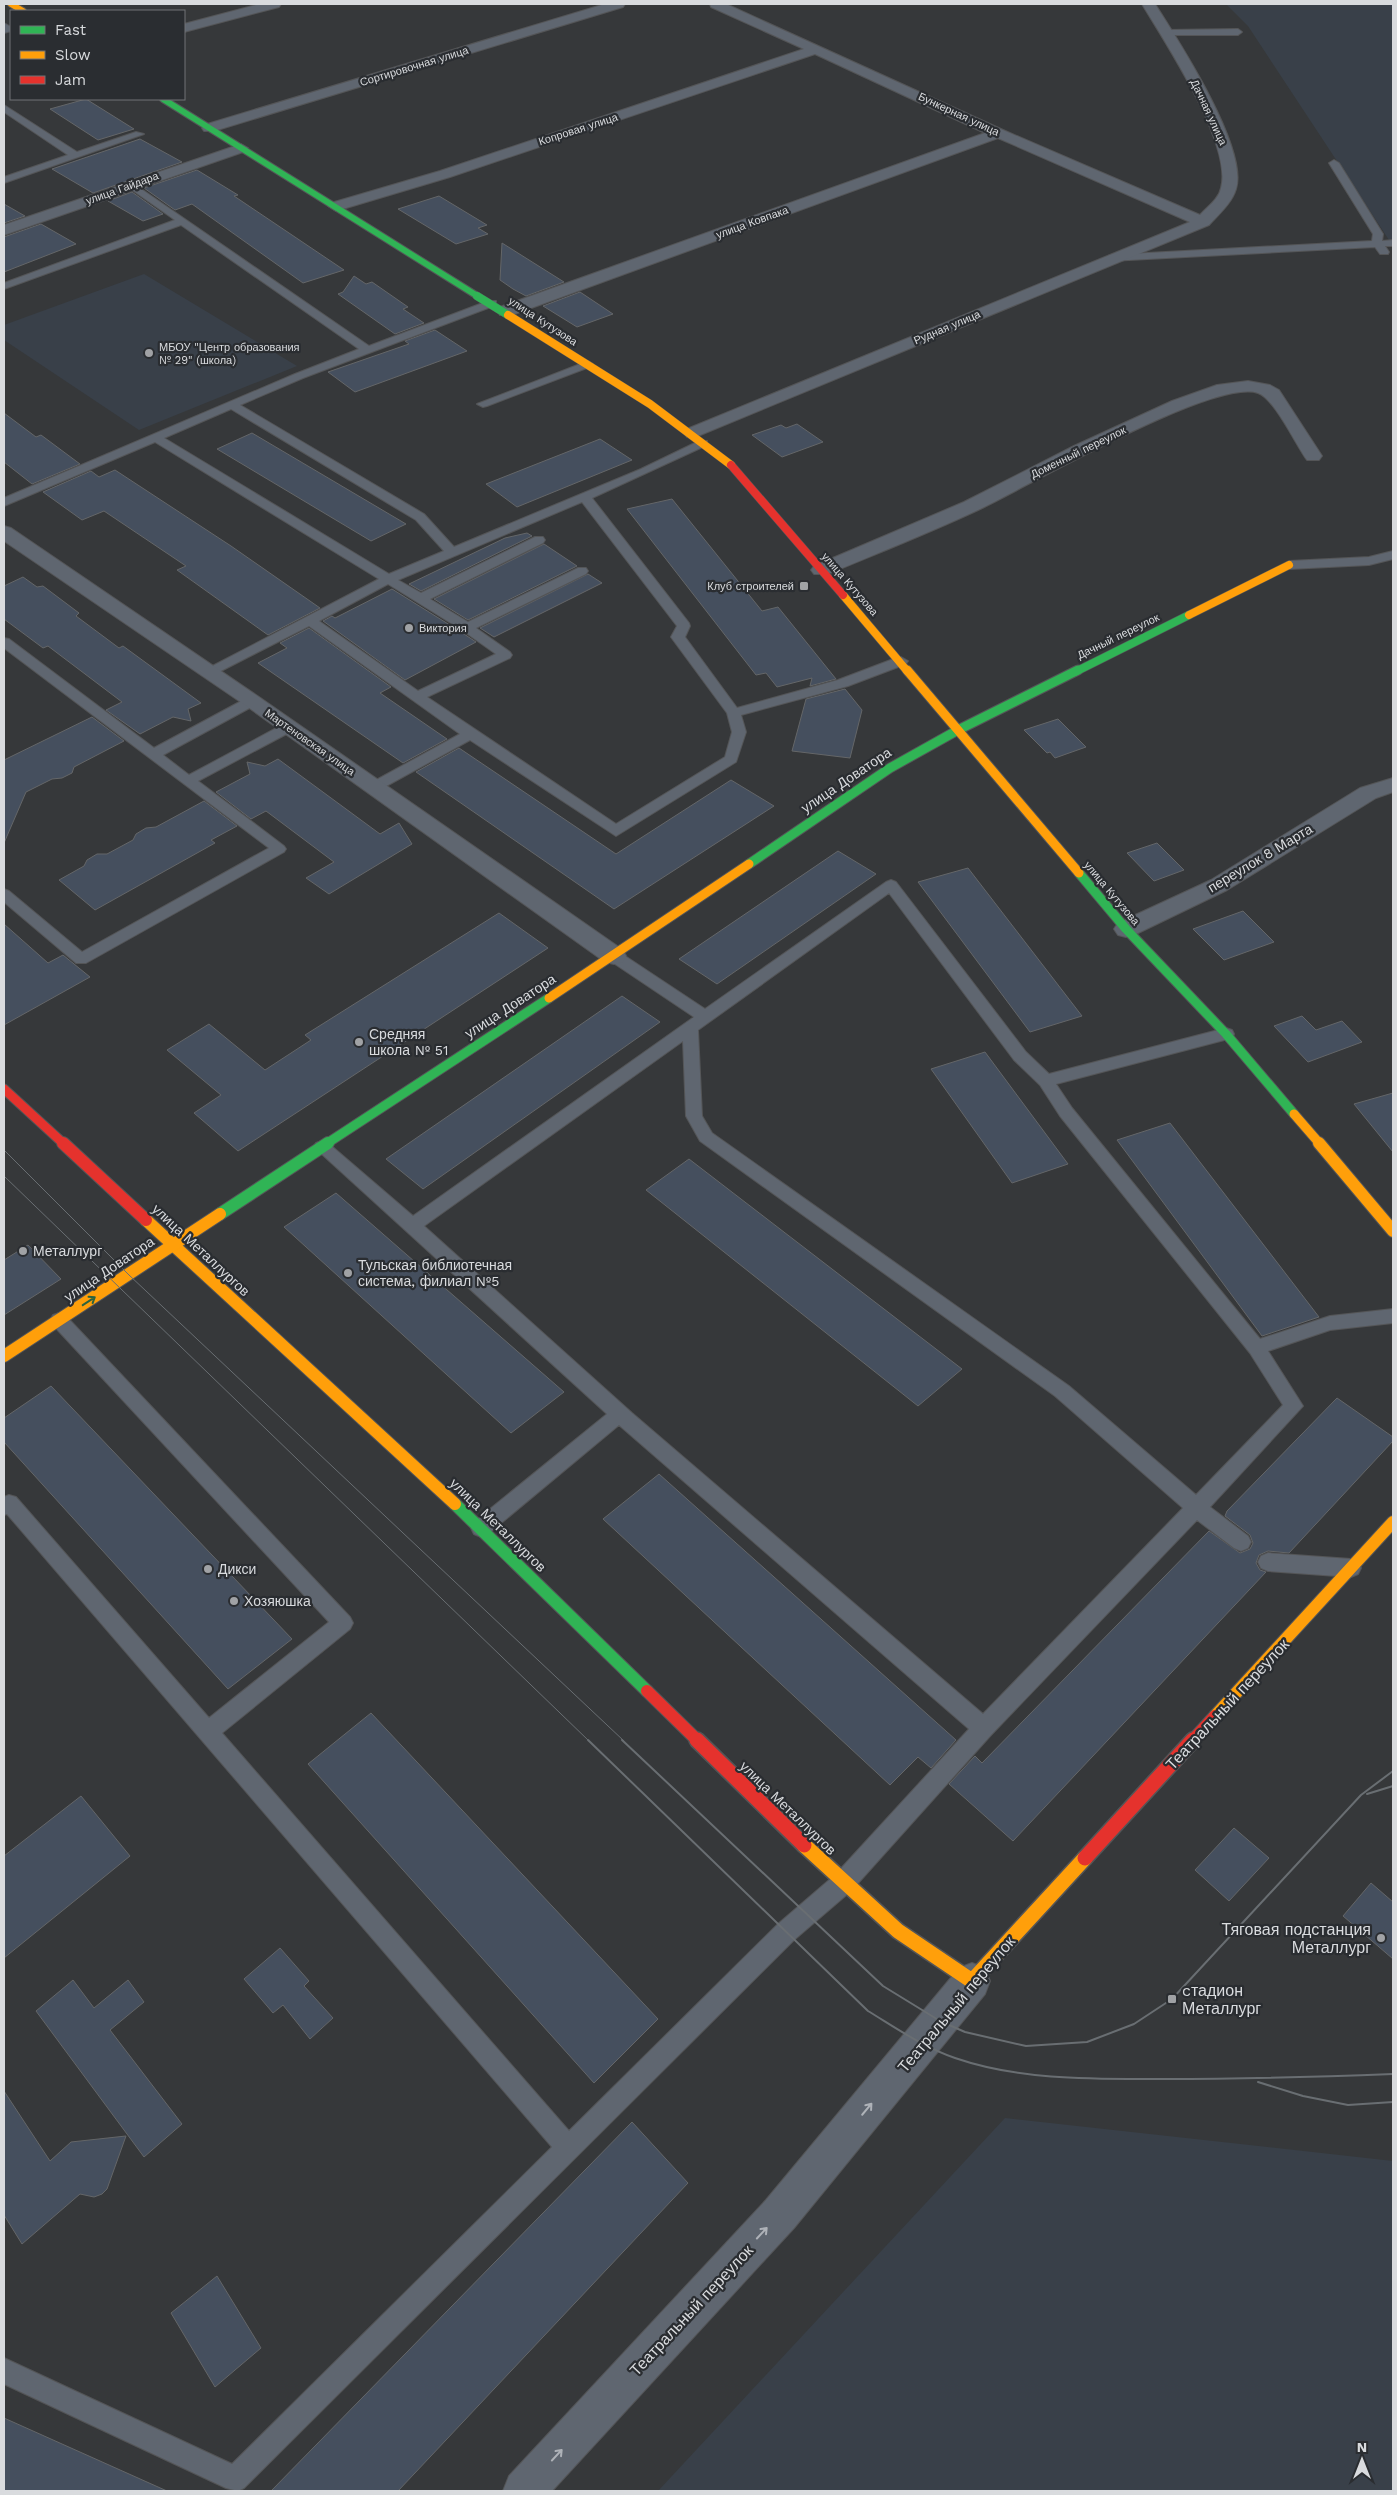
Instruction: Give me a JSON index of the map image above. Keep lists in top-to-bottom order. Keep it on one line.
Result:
{"streets":{"main road":["улица Кутузова","Дачный переулок","улица Доватора","улица Металлургов","Театральный переулок"],"street":["Сортировочная улица","Дачная улица","Бункерная улица","Копровая улица","улица Гайдара","улица Ковпака","Рудная улица","Доменный переулок","Мартеновская улица","переулок 8 Марта"]},"crossings":[["Сортировочная улица","улица Кутузова"],["Дачная улица","Бункерная улица"],["Дачная улица","Рудная улица"],["Бункерная улица","Копровая улица"],["Бункерная улица","улица Ковпака"],["Бункерная улица","Рудная улица"],["Копровая улица","улица Кутузова"],["улица Гайдара","улица Кутузова"],["улица Ковпака","улица Кутузова"],["улица Кутузова","Рудная улица"],["улица Кутузова","Доменный переулок"],["улица Кутузова","Дачный переулок"],["улица Кутузова","улица Доватора"],["улица Кутузова","переулок 8 Марта"],["Дачный переулок","улица Доватора"],["Мартеновская улица","улица Доватора"],["улица Доватора","улица Металлургов"],["улица Металлургов","Театральный переулок"]],"one_way":["Театральный переулок"],"places":{"other":["МБОУ \"Центр образования № 29\" (школа)","Виктория","Средняя школа № 51","Металлург","Тульская библиотечная система, филиал №5","Дикси","Хозяюшка","Тяговая подстанция Металлург"],"transit":["Клуб строителей","cтадион Металлург"]},"legend":["Fast","Slow","Jam"],"north":"top"}
